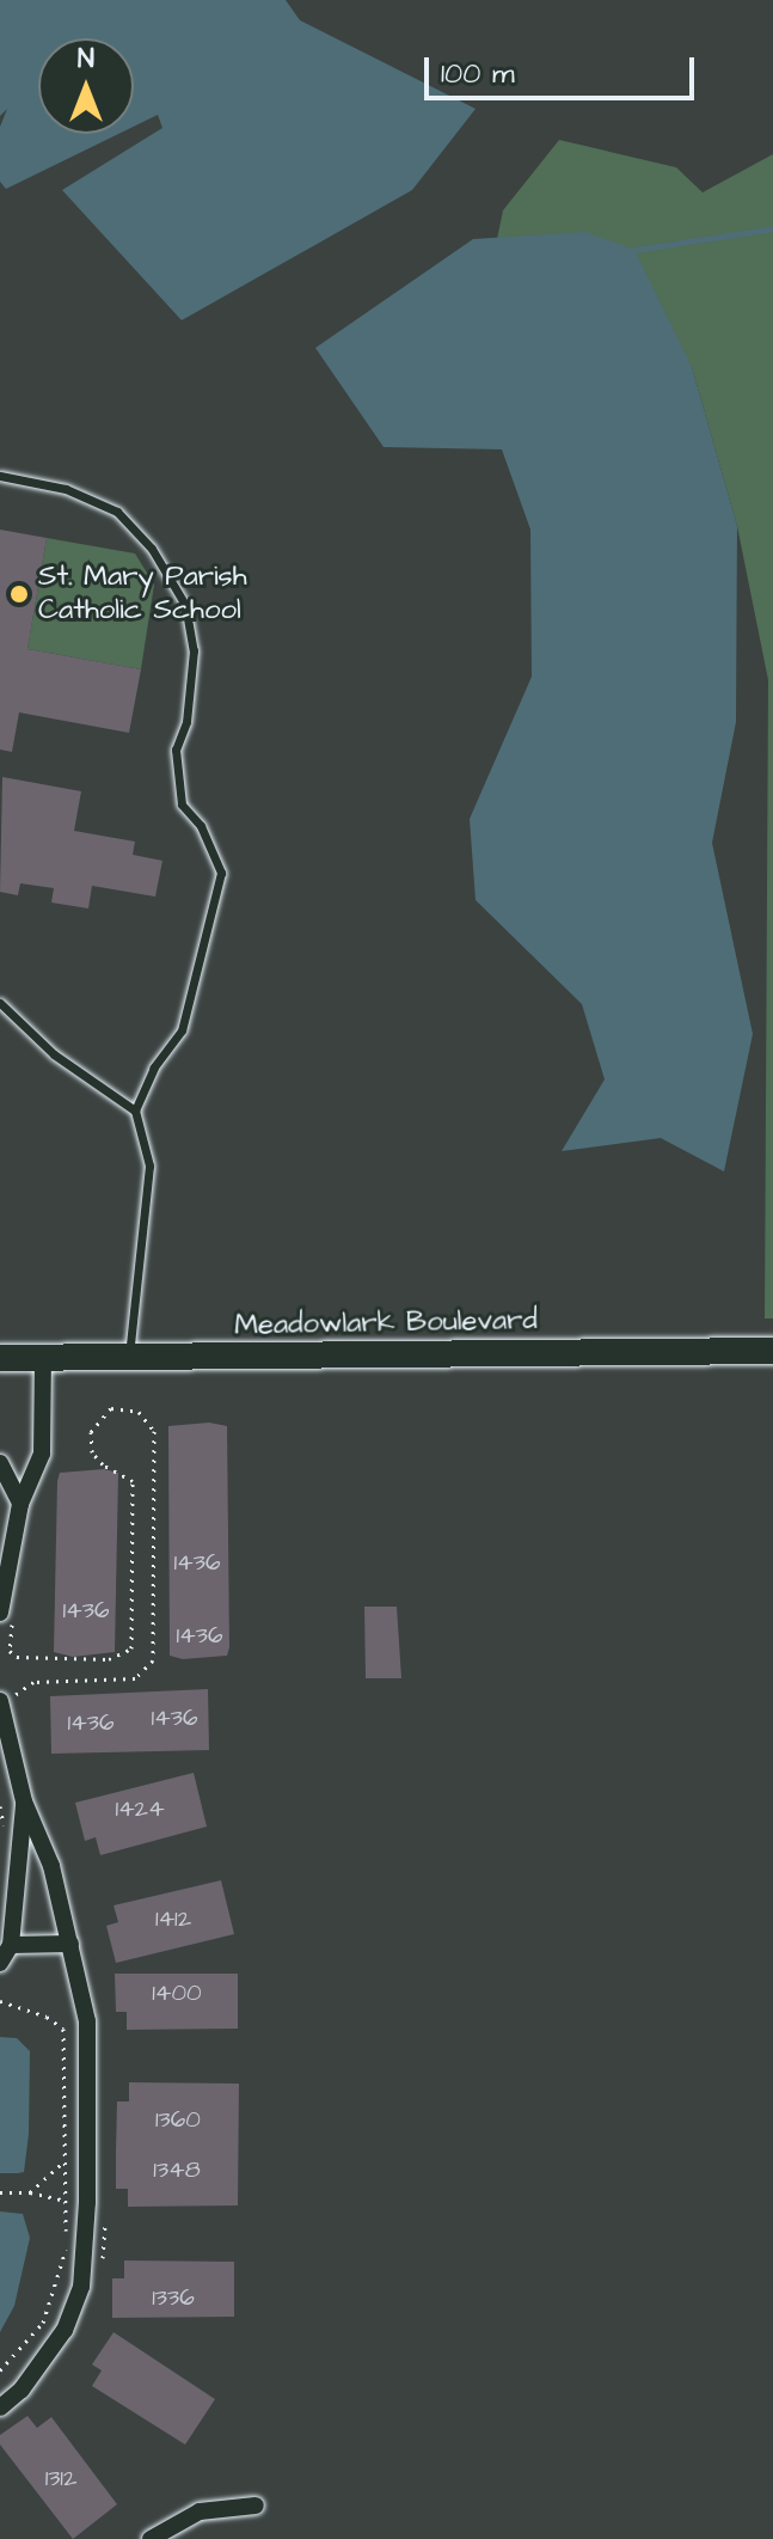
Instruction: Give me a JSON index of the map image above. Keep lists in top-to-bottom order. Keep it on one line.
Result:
{"streets":{"street":["Meadowlark Boulevard"]},"places":["St. Mary Parish Catholic School"],"house_numbers":["1436","1436","1436","1436","1436","1424","1412","1400","1360","1348","1336","1312"],"scale_bar":"100 m","north":"top"}
